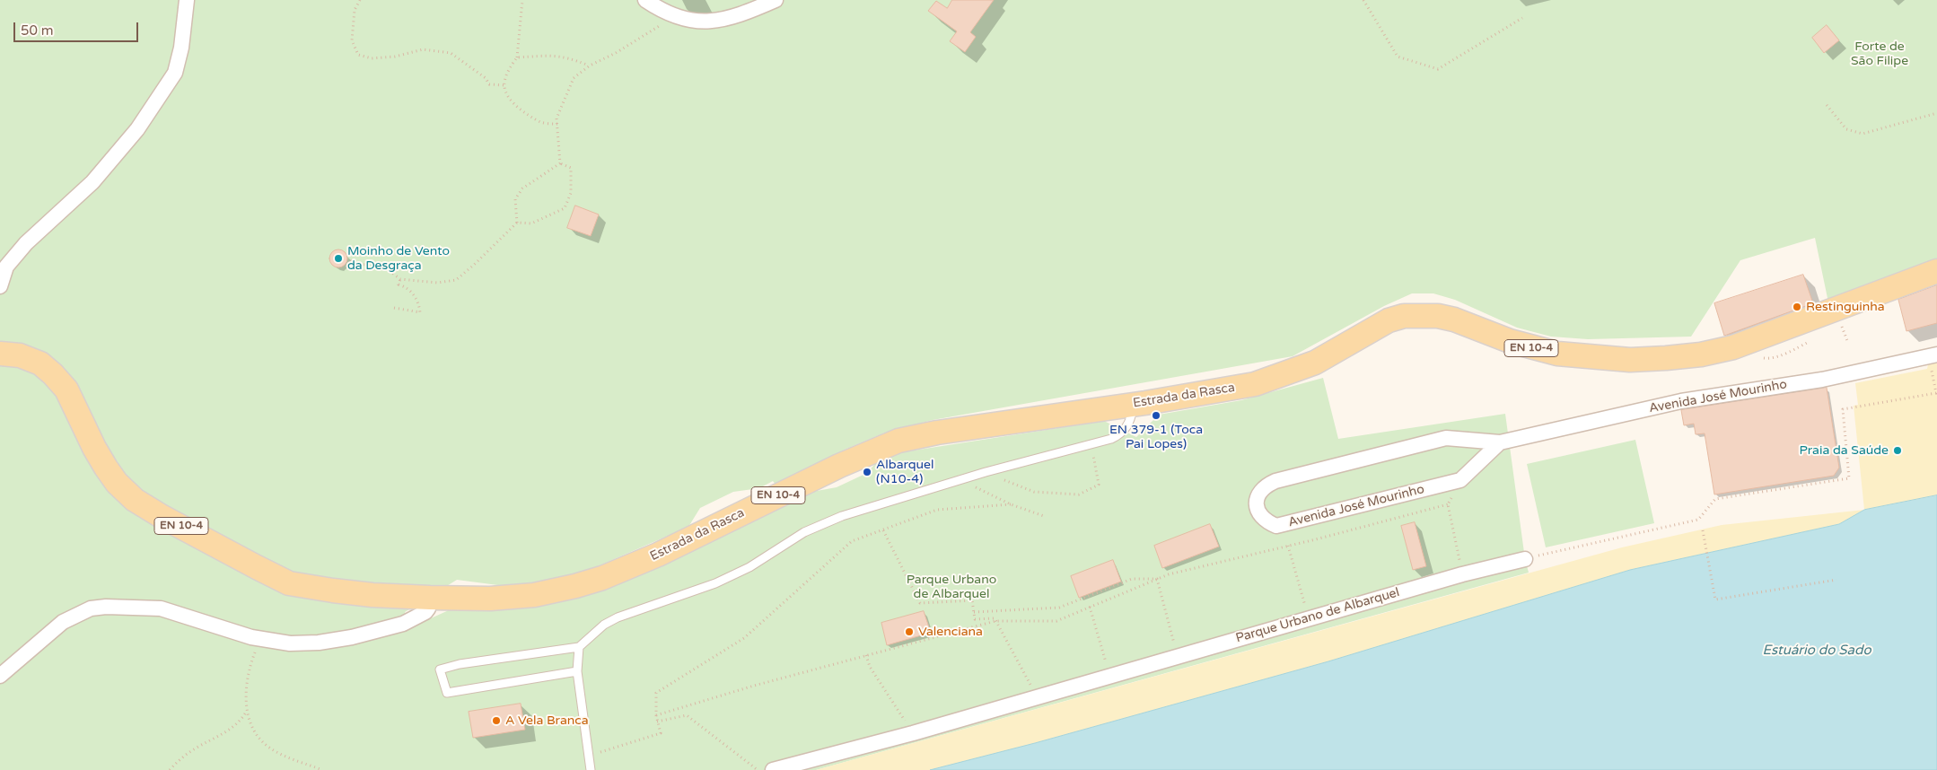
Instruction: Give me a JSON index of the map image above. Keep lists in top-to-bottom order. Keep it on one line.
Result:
{"streets":{"main road":["EN 10-4","Estrada da Rasca"],"street":["Avenida José Mourinho","Parque Urbano de Albarquel"]},"crossings":[["EN 10-4","Estrada da Rasca"]],"water":["Estuário do Sado"],"parks":["Forte de São Filipe","Parque Urbano de Albarquel"],"places":["Moinho de Vento da Desgraça","Restinguinha","EN 379-1 (Toca Pai Lopes)","Praia da Saúde","Albarquel (N10-4)","Valenciana","A Vela Branca"],"scale_bar":"50 m"}
